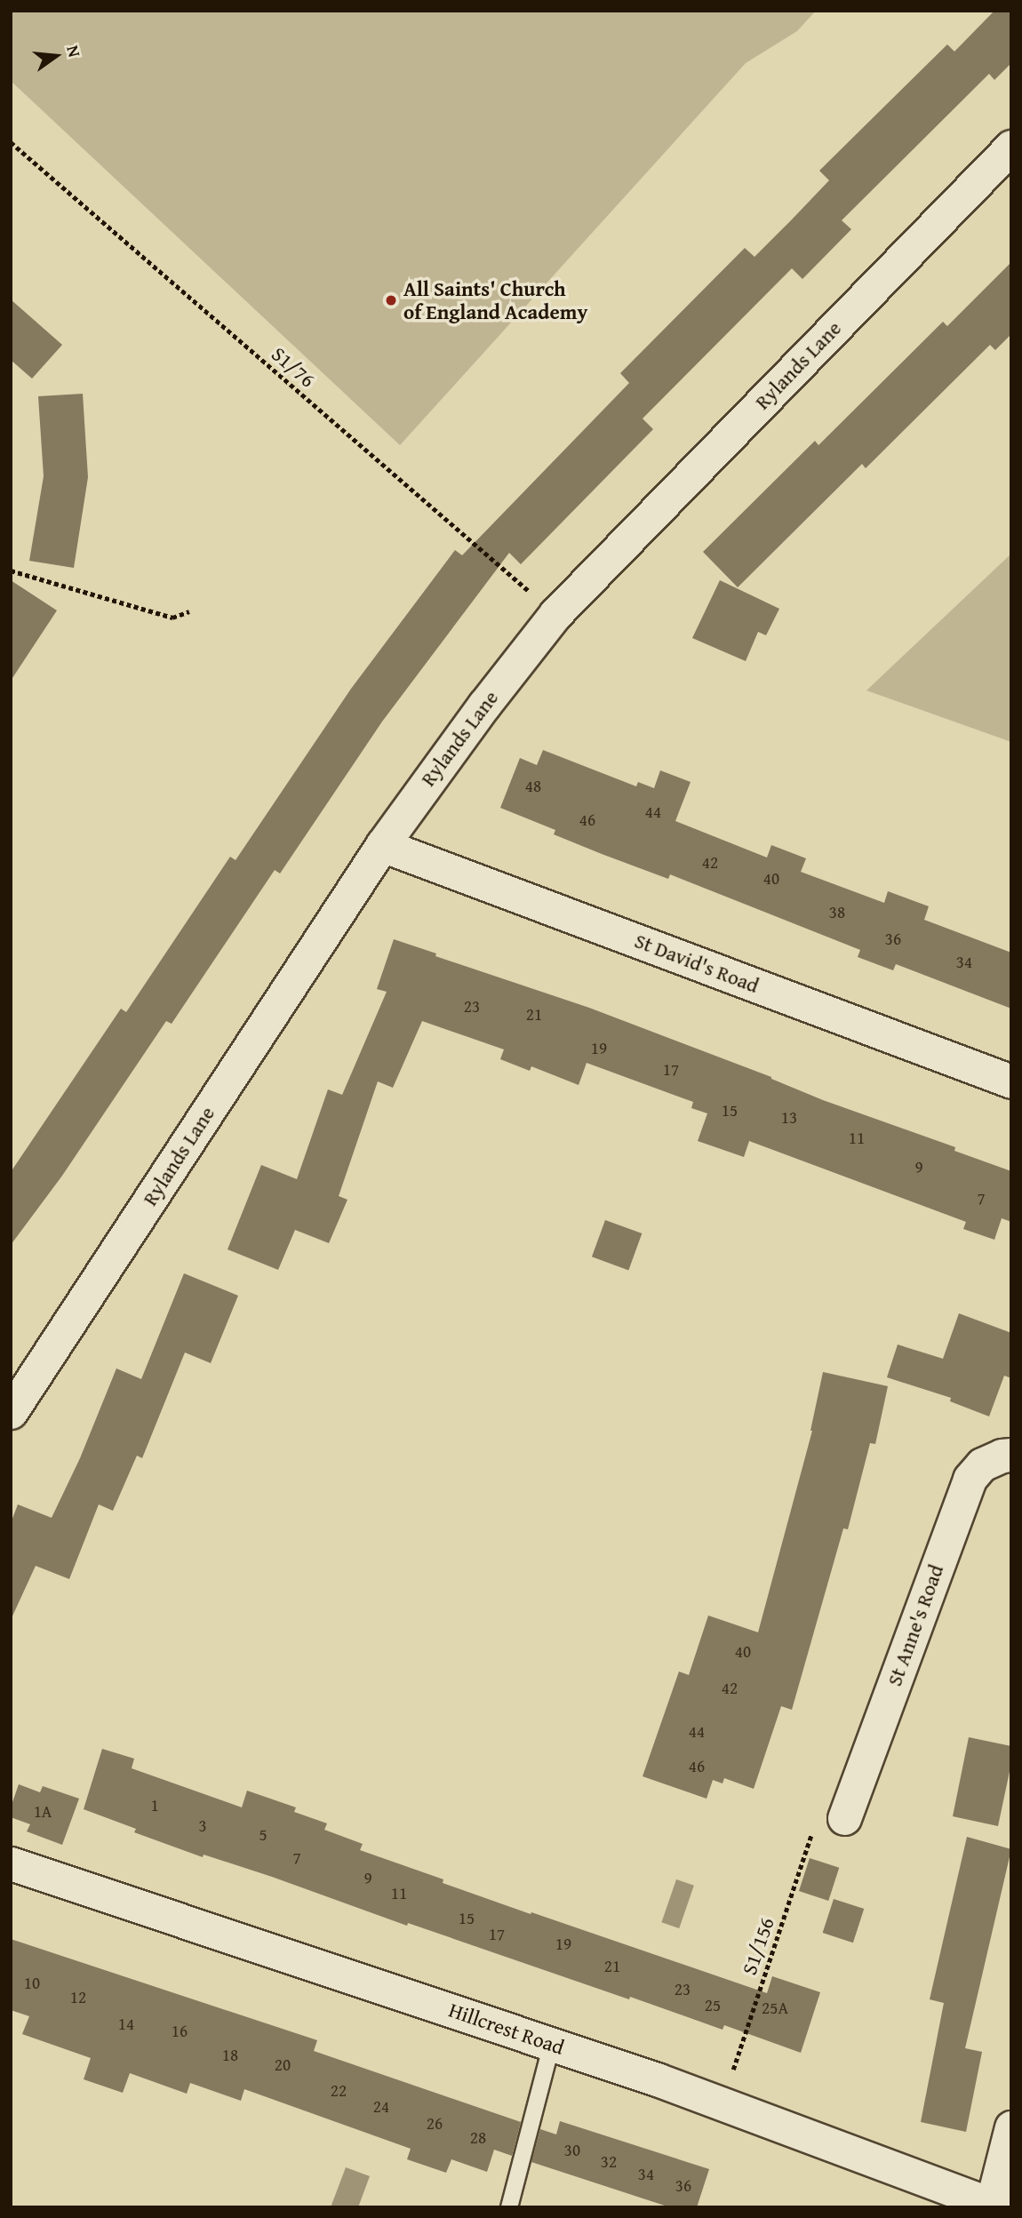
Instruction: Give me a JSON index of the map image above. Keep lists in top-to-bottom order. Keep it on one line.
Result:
{"streets":{"street":["Rylands Lane","St David's Road","St Anne's Road","Hillcrest Road"],"path":["S1/76","S1/156"]},"crossings":[["Rylands Lane","S1/76"],["Rylands Lane","St David's Road"],["St Anne's Road","S1/156"],["S1/156","Hillcrest Road"]],"places":["All Saints' Church of England Academy"],"house_numbers":["48","44","46","42","40","38","36","34","23","21","19","17","15","13","11","9","7","40","42","44","46","1","1A","3","5","7","9","11","15","17","19","21","10","23","12","25","25A","14","16","18","20","22","24","26","28","30","32","34","36"],"north":"right"}
